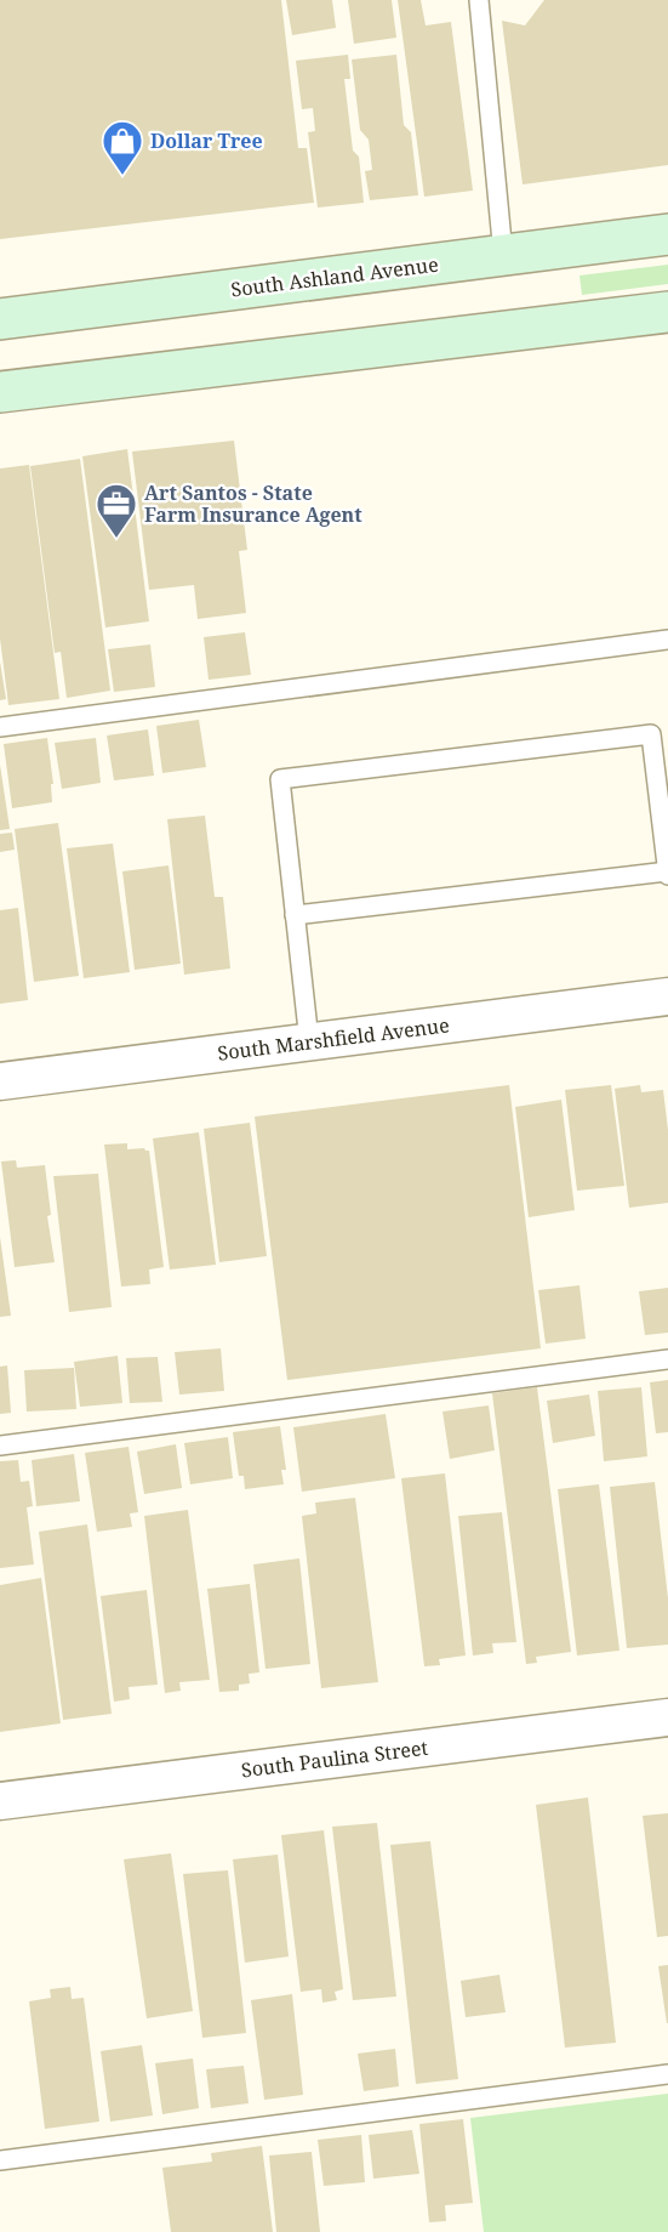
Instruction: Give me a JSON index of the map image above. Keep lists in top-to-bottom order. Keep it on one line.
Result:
{"streets":{"main road":["South Ashland Avenue"],"street":["South Marshfield Avenue","South Paulina Street"]},"places":{"shop":["Dollar Tree"],"office":["Art Santos - State Farm Insurance Agent"]}}
